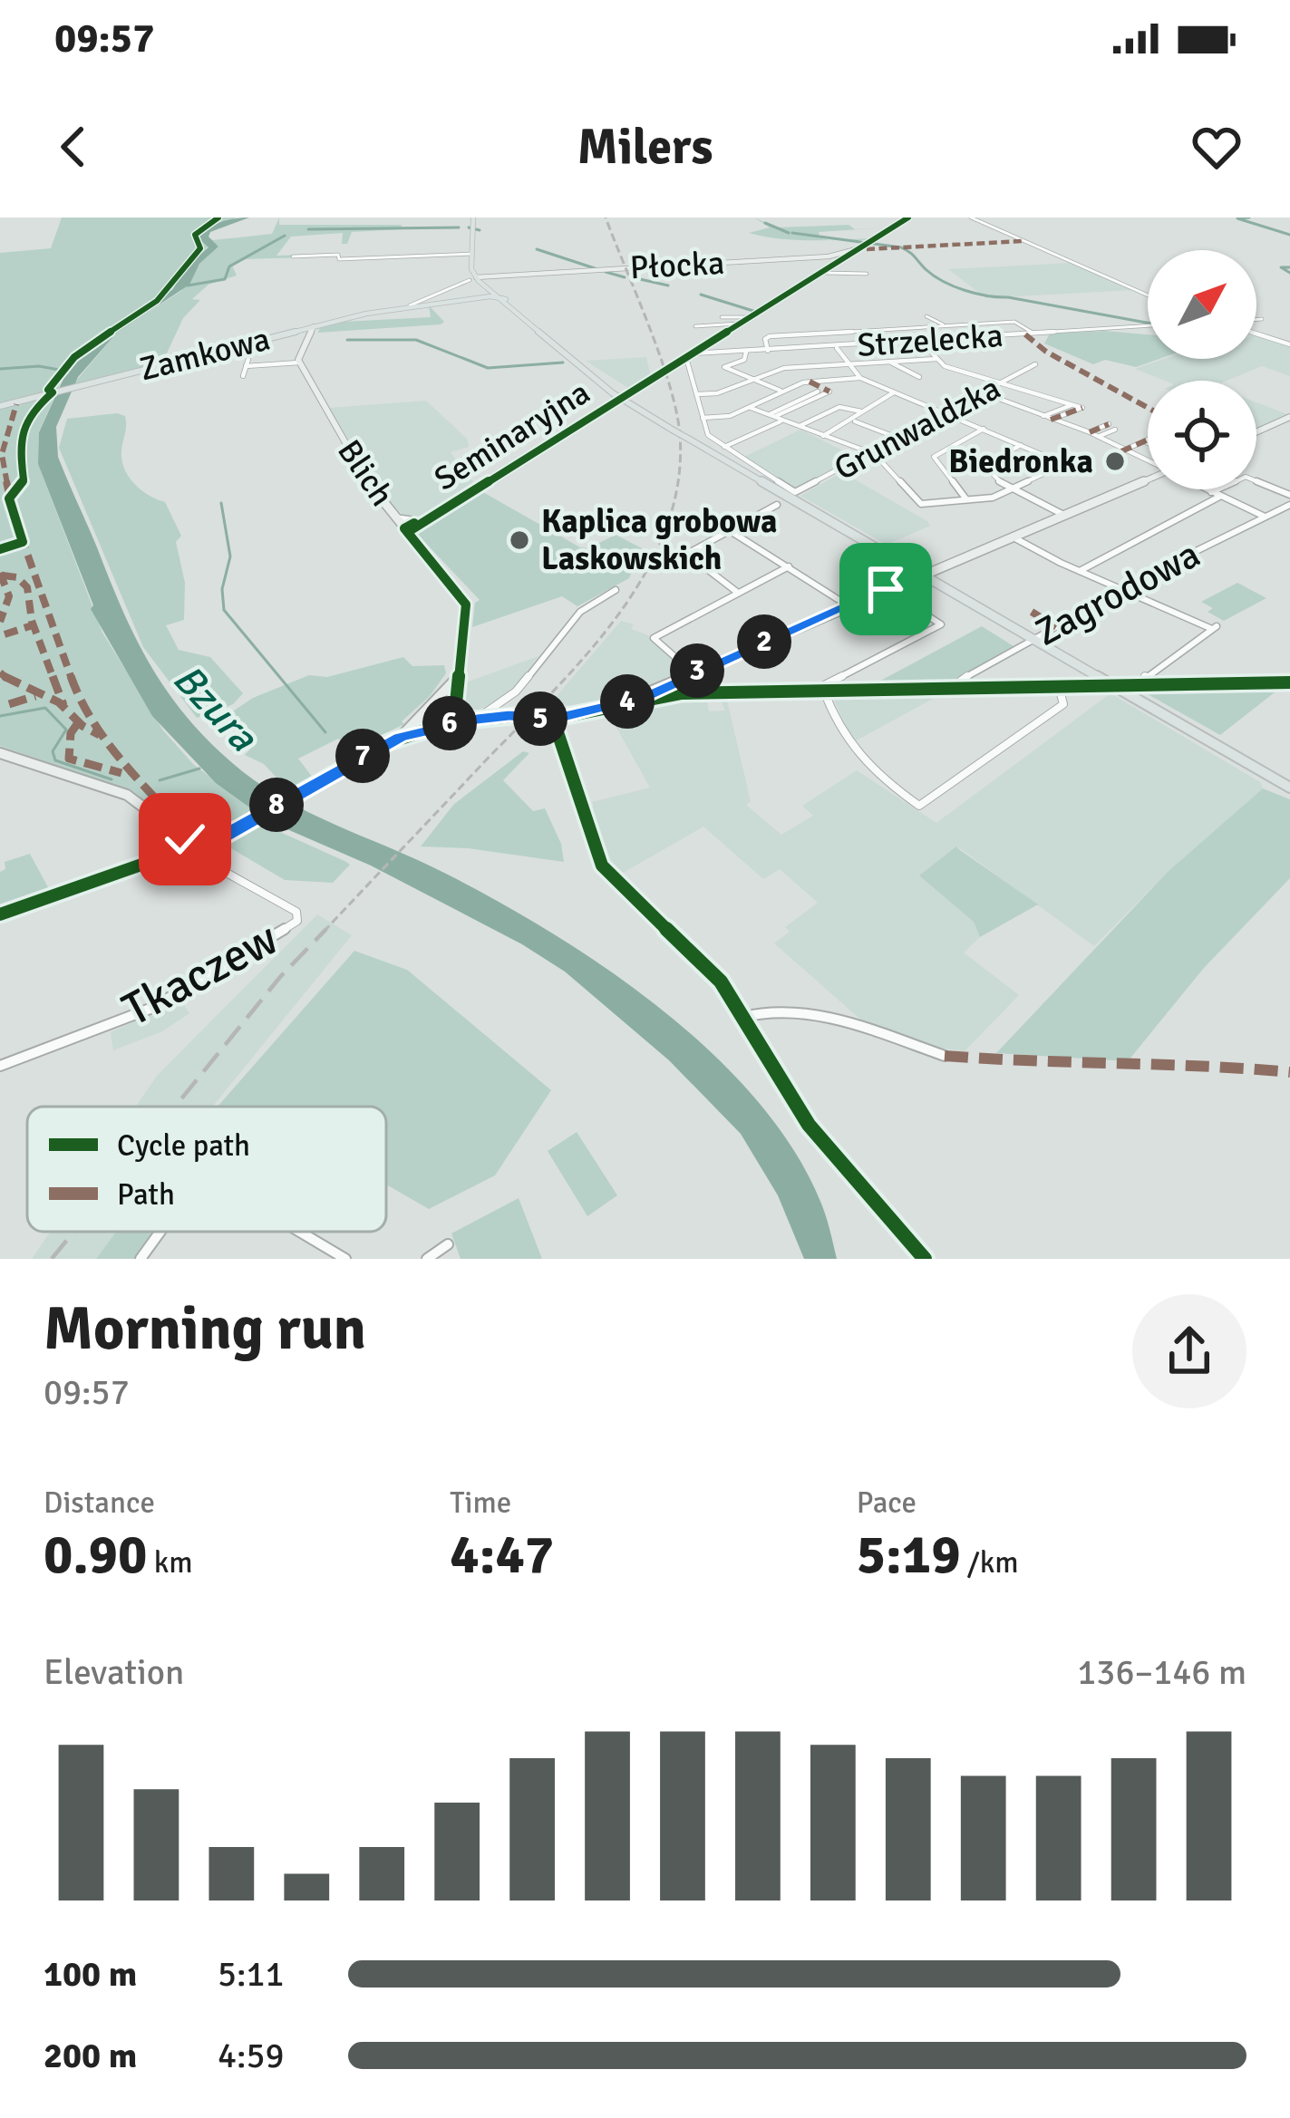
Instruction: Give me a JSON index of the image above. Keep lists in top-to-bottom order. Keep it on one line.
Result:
{"streets":{"main road":["Zamkowa"],"street":["Płocka","Strzelecka","Grunwaldzka","Seminaryjna","Blich","Zagrodowa","Tkaczew"]},"crossings":[["Płocka","Zamkowa"],["Płocka","Seminaryjna"],["Strzelecka","Seminaryjna"],["Seminaryjna","Blich"]],"water":["Bzura"],"places":["Biedronka","Kaplica grobowa Laskowskich"],"legend":["Cycle path","Path"],"north":"top right","page":{"status":"09:57","header":"Milers","pins":["2","3","4","5","6","7","8"],"heading":["Morning run","09:57"],"stats":[["Distance","0.90 km"],["Time","4:47"],["Pace","5:19 /km"]],"chart":["Elevation","136–146 m"],"list":[{"name":"100 m","note":"5:11"},{"name":"200 m","note":"4:59"}]}}
